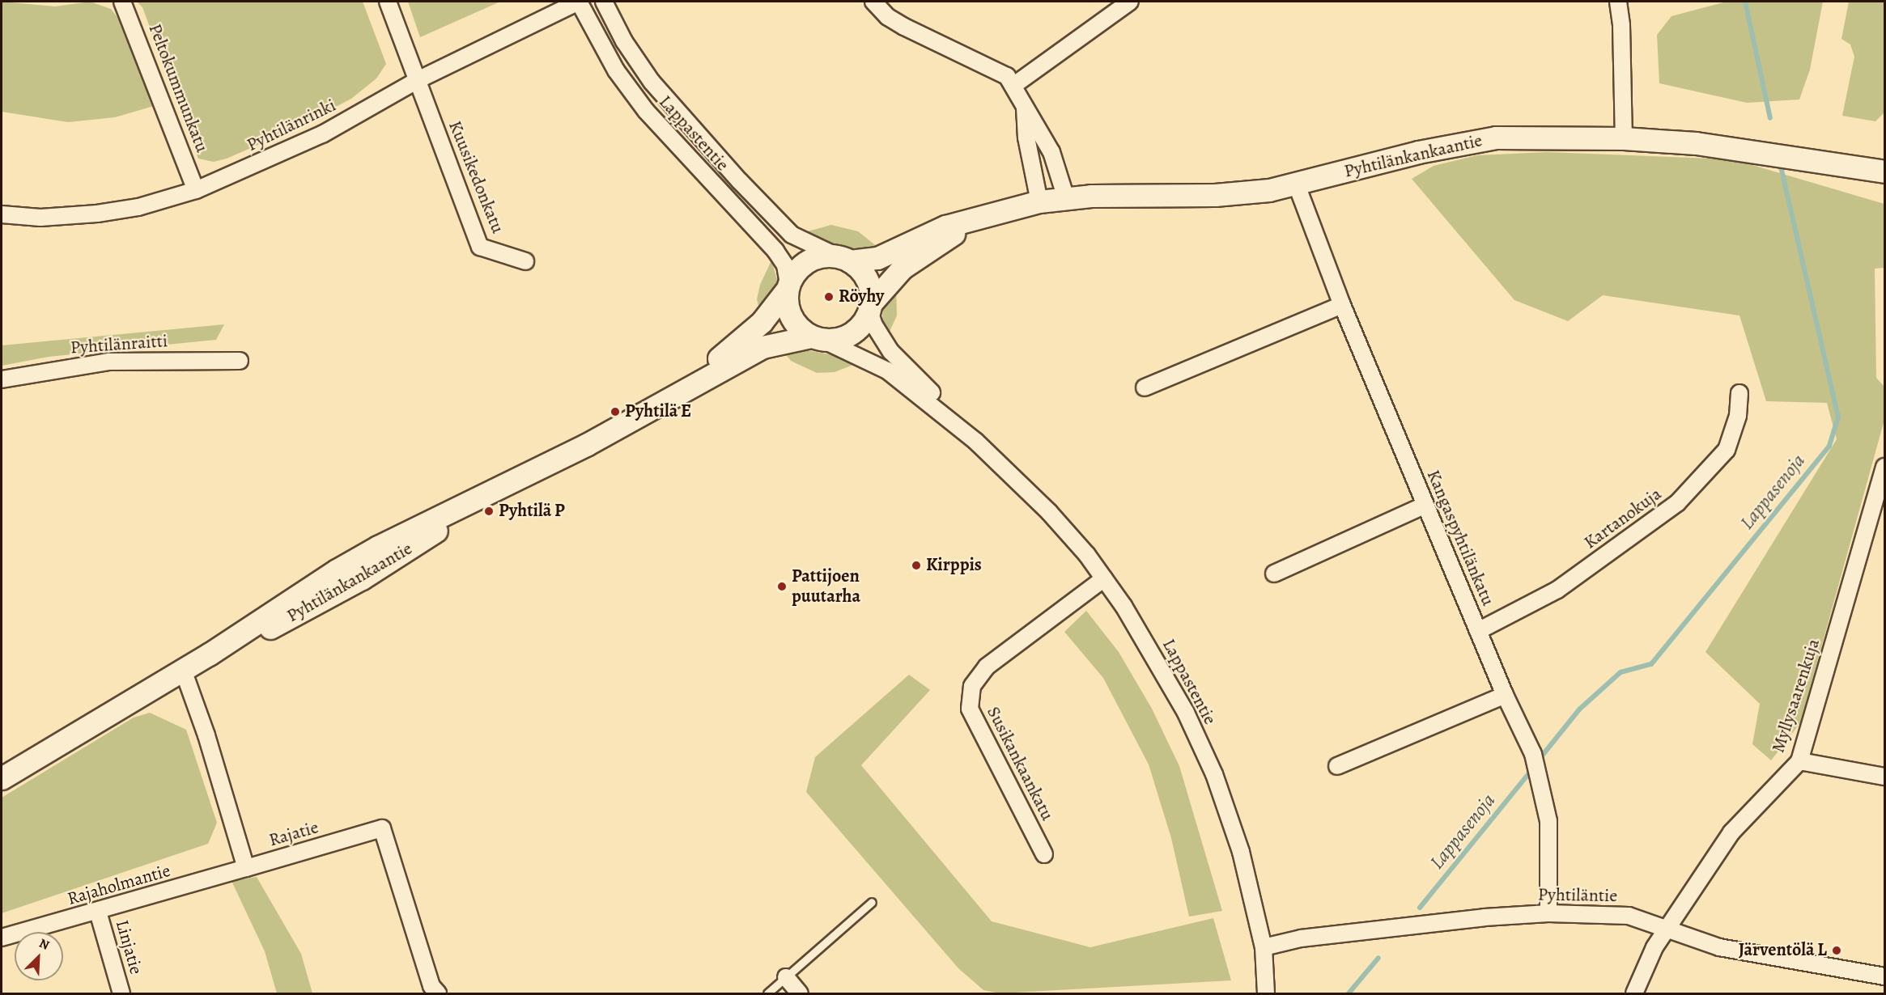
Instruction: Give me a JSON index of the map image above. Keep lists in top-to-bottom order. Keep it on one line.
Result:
{"streets":{"street":["Peltokummunkatu","Pyhtilänrinki","Lappastentie","Pyhtilänkankaantie","Kuusikedonkatu","Pyhtilänraitti","Kartanokuja","Kangaspyhtilänkatu","Myllysaarenkuja","Susikankaankatu","Rajatie","Rajaholmantie","Pyhtiläntie","Linjatie"]},"crossings":[["Peltokummunkatu","Pyhtilänrinki"],["Pyhtilänrinki","Lappastentie"],["Pyhtilänrinki","Kuusikedonkatu"],["Lappastentie","Pyhtilänkankaantie"],["Lappastentie","Susikankaankatu"],["Lappastentie","Pyhtiläntie"],["Pyhtilänkankaantie","Kangaspyhtilänkatu"],["Kartanokuja","Kangaspyhtilänkatu"],["Kangaspyhtilänkatu","Pyhtiläntie"],["Myllysaarenkuja","Pyhtiläntie"],["Rajatie","Rajaholmantie"],["Rajaholmantie","Linjatie"]],"water":["Lappasenoja"],"places":["Röyhy","Pyhtilä E","Pyhtilä P","Kirppis","Pattijoen puutarha","Järventölä L"],"north":"top right"}
